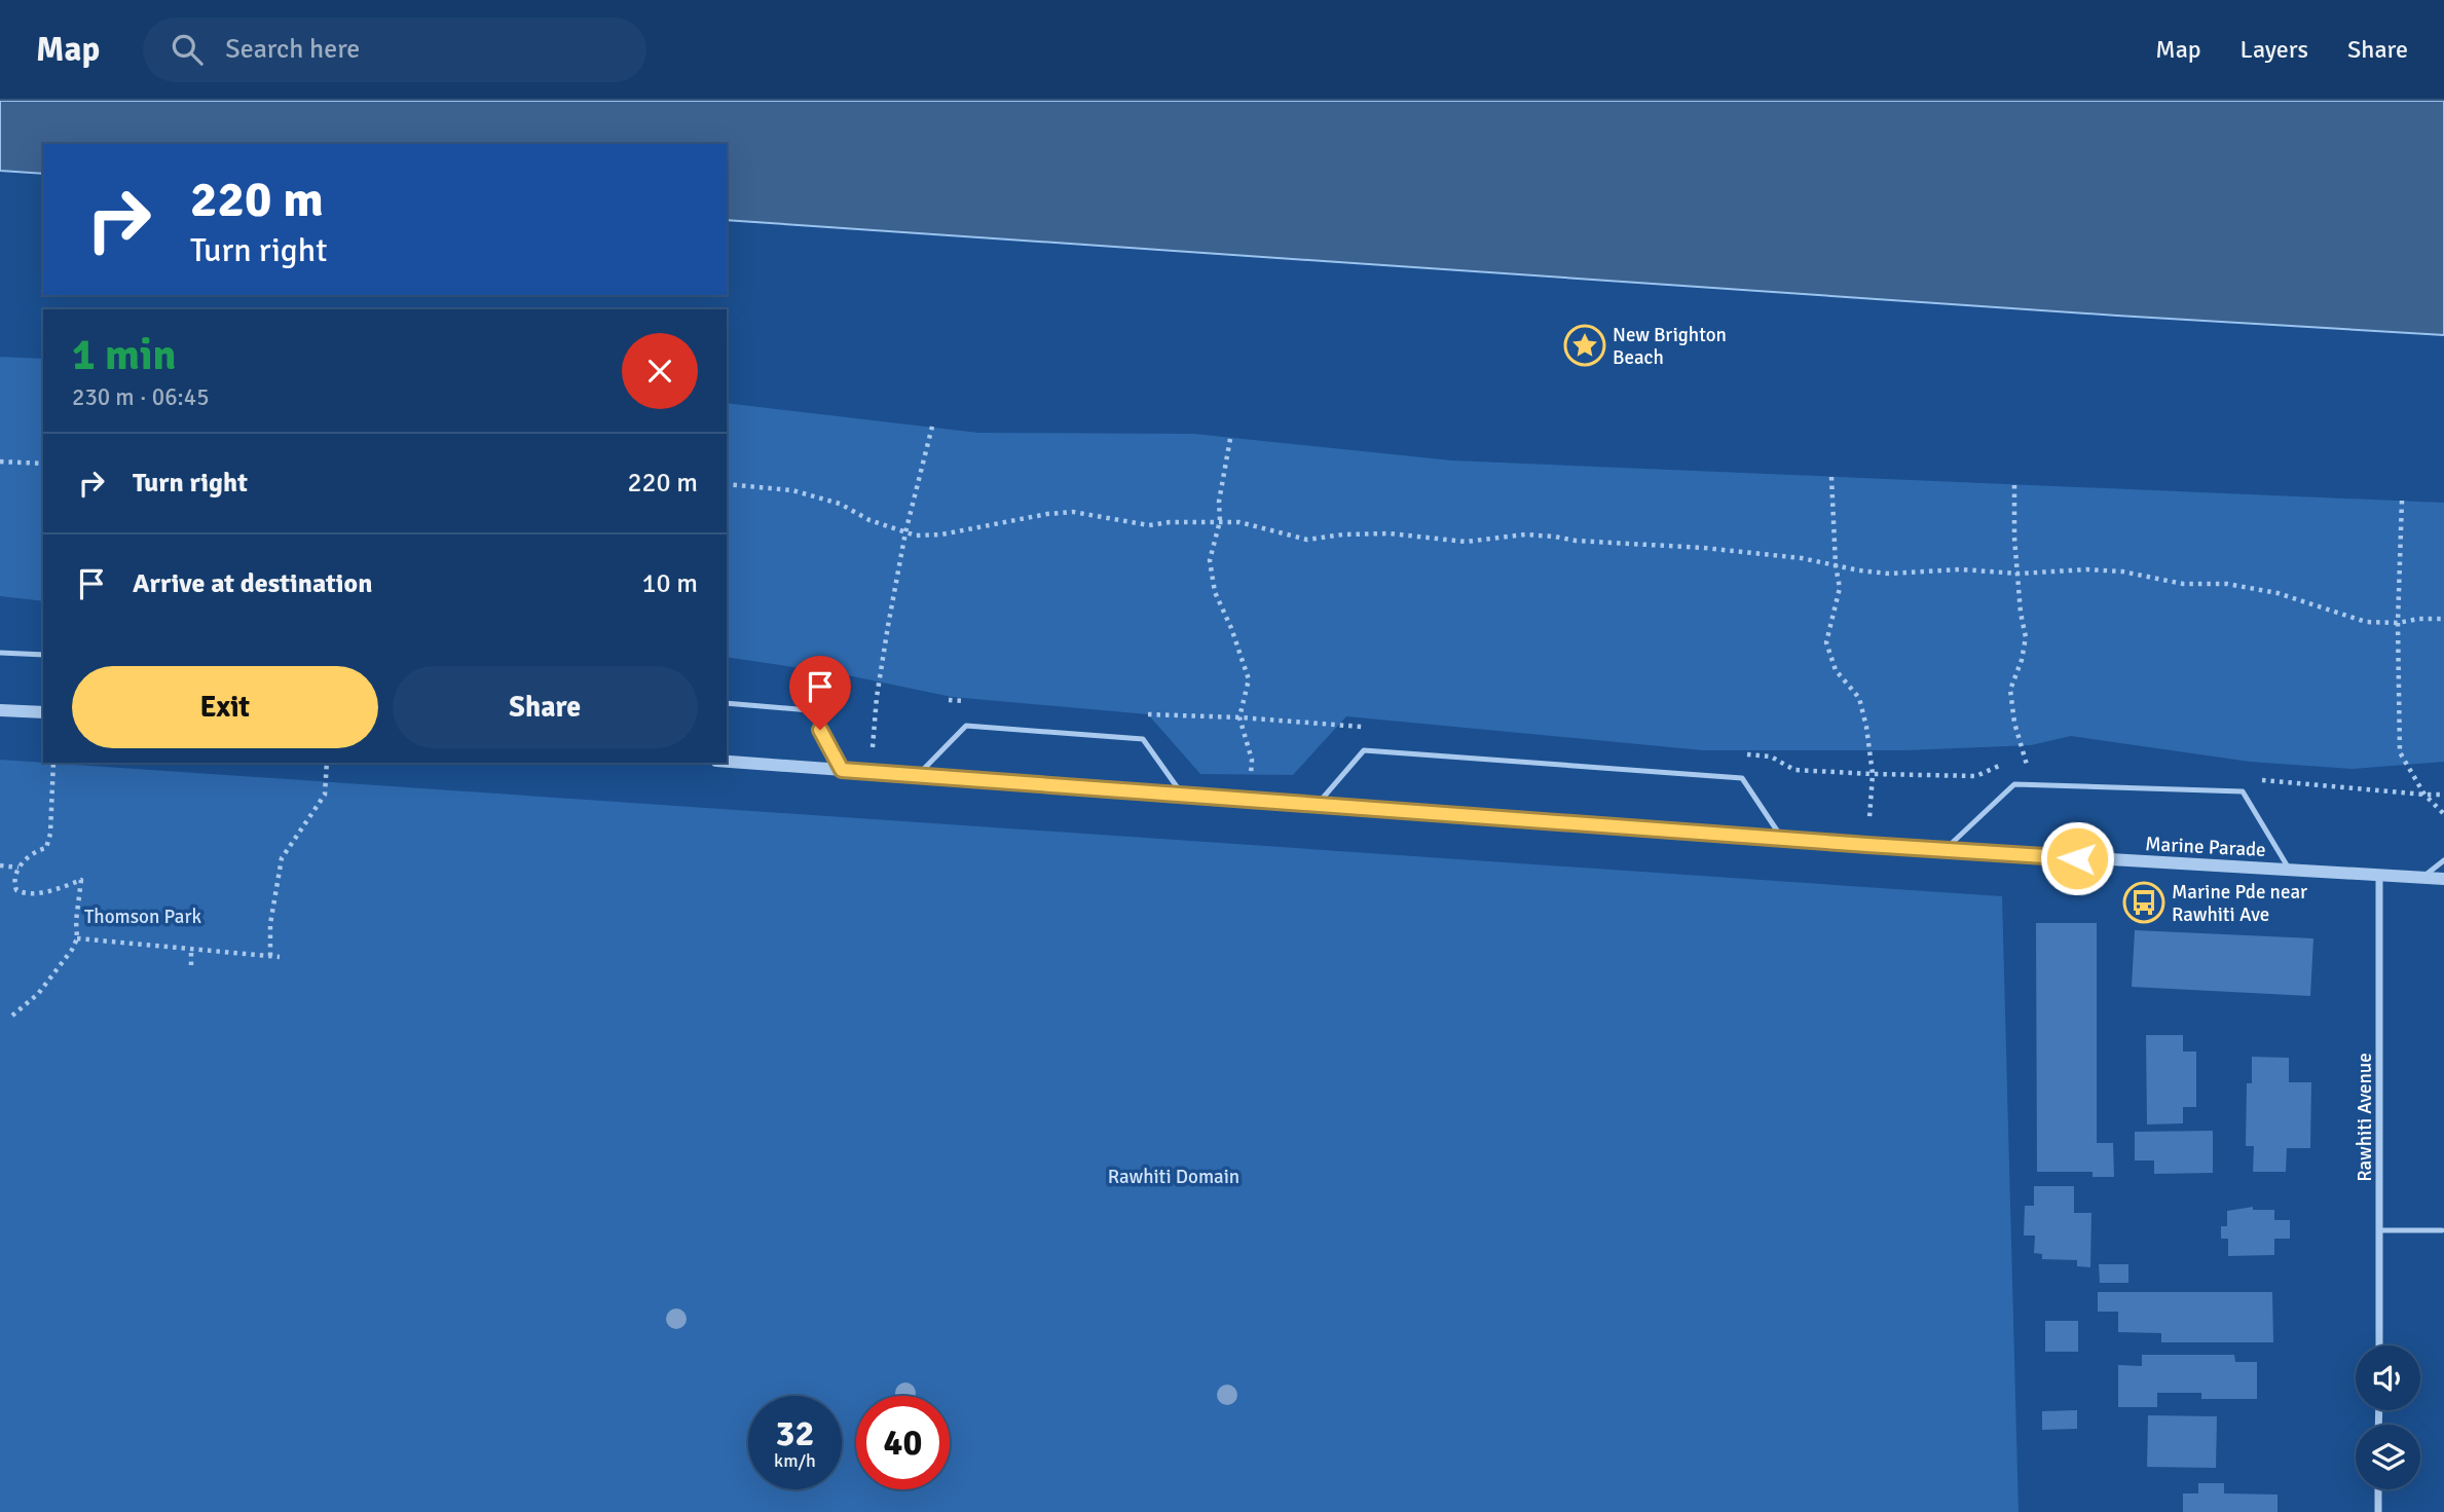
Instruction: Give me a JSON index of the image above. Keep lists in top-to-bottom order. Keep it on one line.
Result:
{"streets":{"street":["Marine Parade","Rawhiti Avenue"]},"crossings":[["Marine Parade","Rawhiti Avenue"]],"parks":["Thomson Park","Rawhiti Domain"],"places":{"place":["New Brighton Beach"],"bus stop":["Marine Pde near Rawhiti Ave"]},"page":{"header":"Map","search":"Search here","nav":["Map","Layers","Share"],"turn":["220 m","Turn right"],"heading":["1 min","230 m · 06:45"],"list":[{"name":"Turn right","value":"220 m"},{"name":"Arrive at destination","value":"10 m"}],"buttons":["Exit","Share"],"speed":"32 km/h","limit":"40"}}
